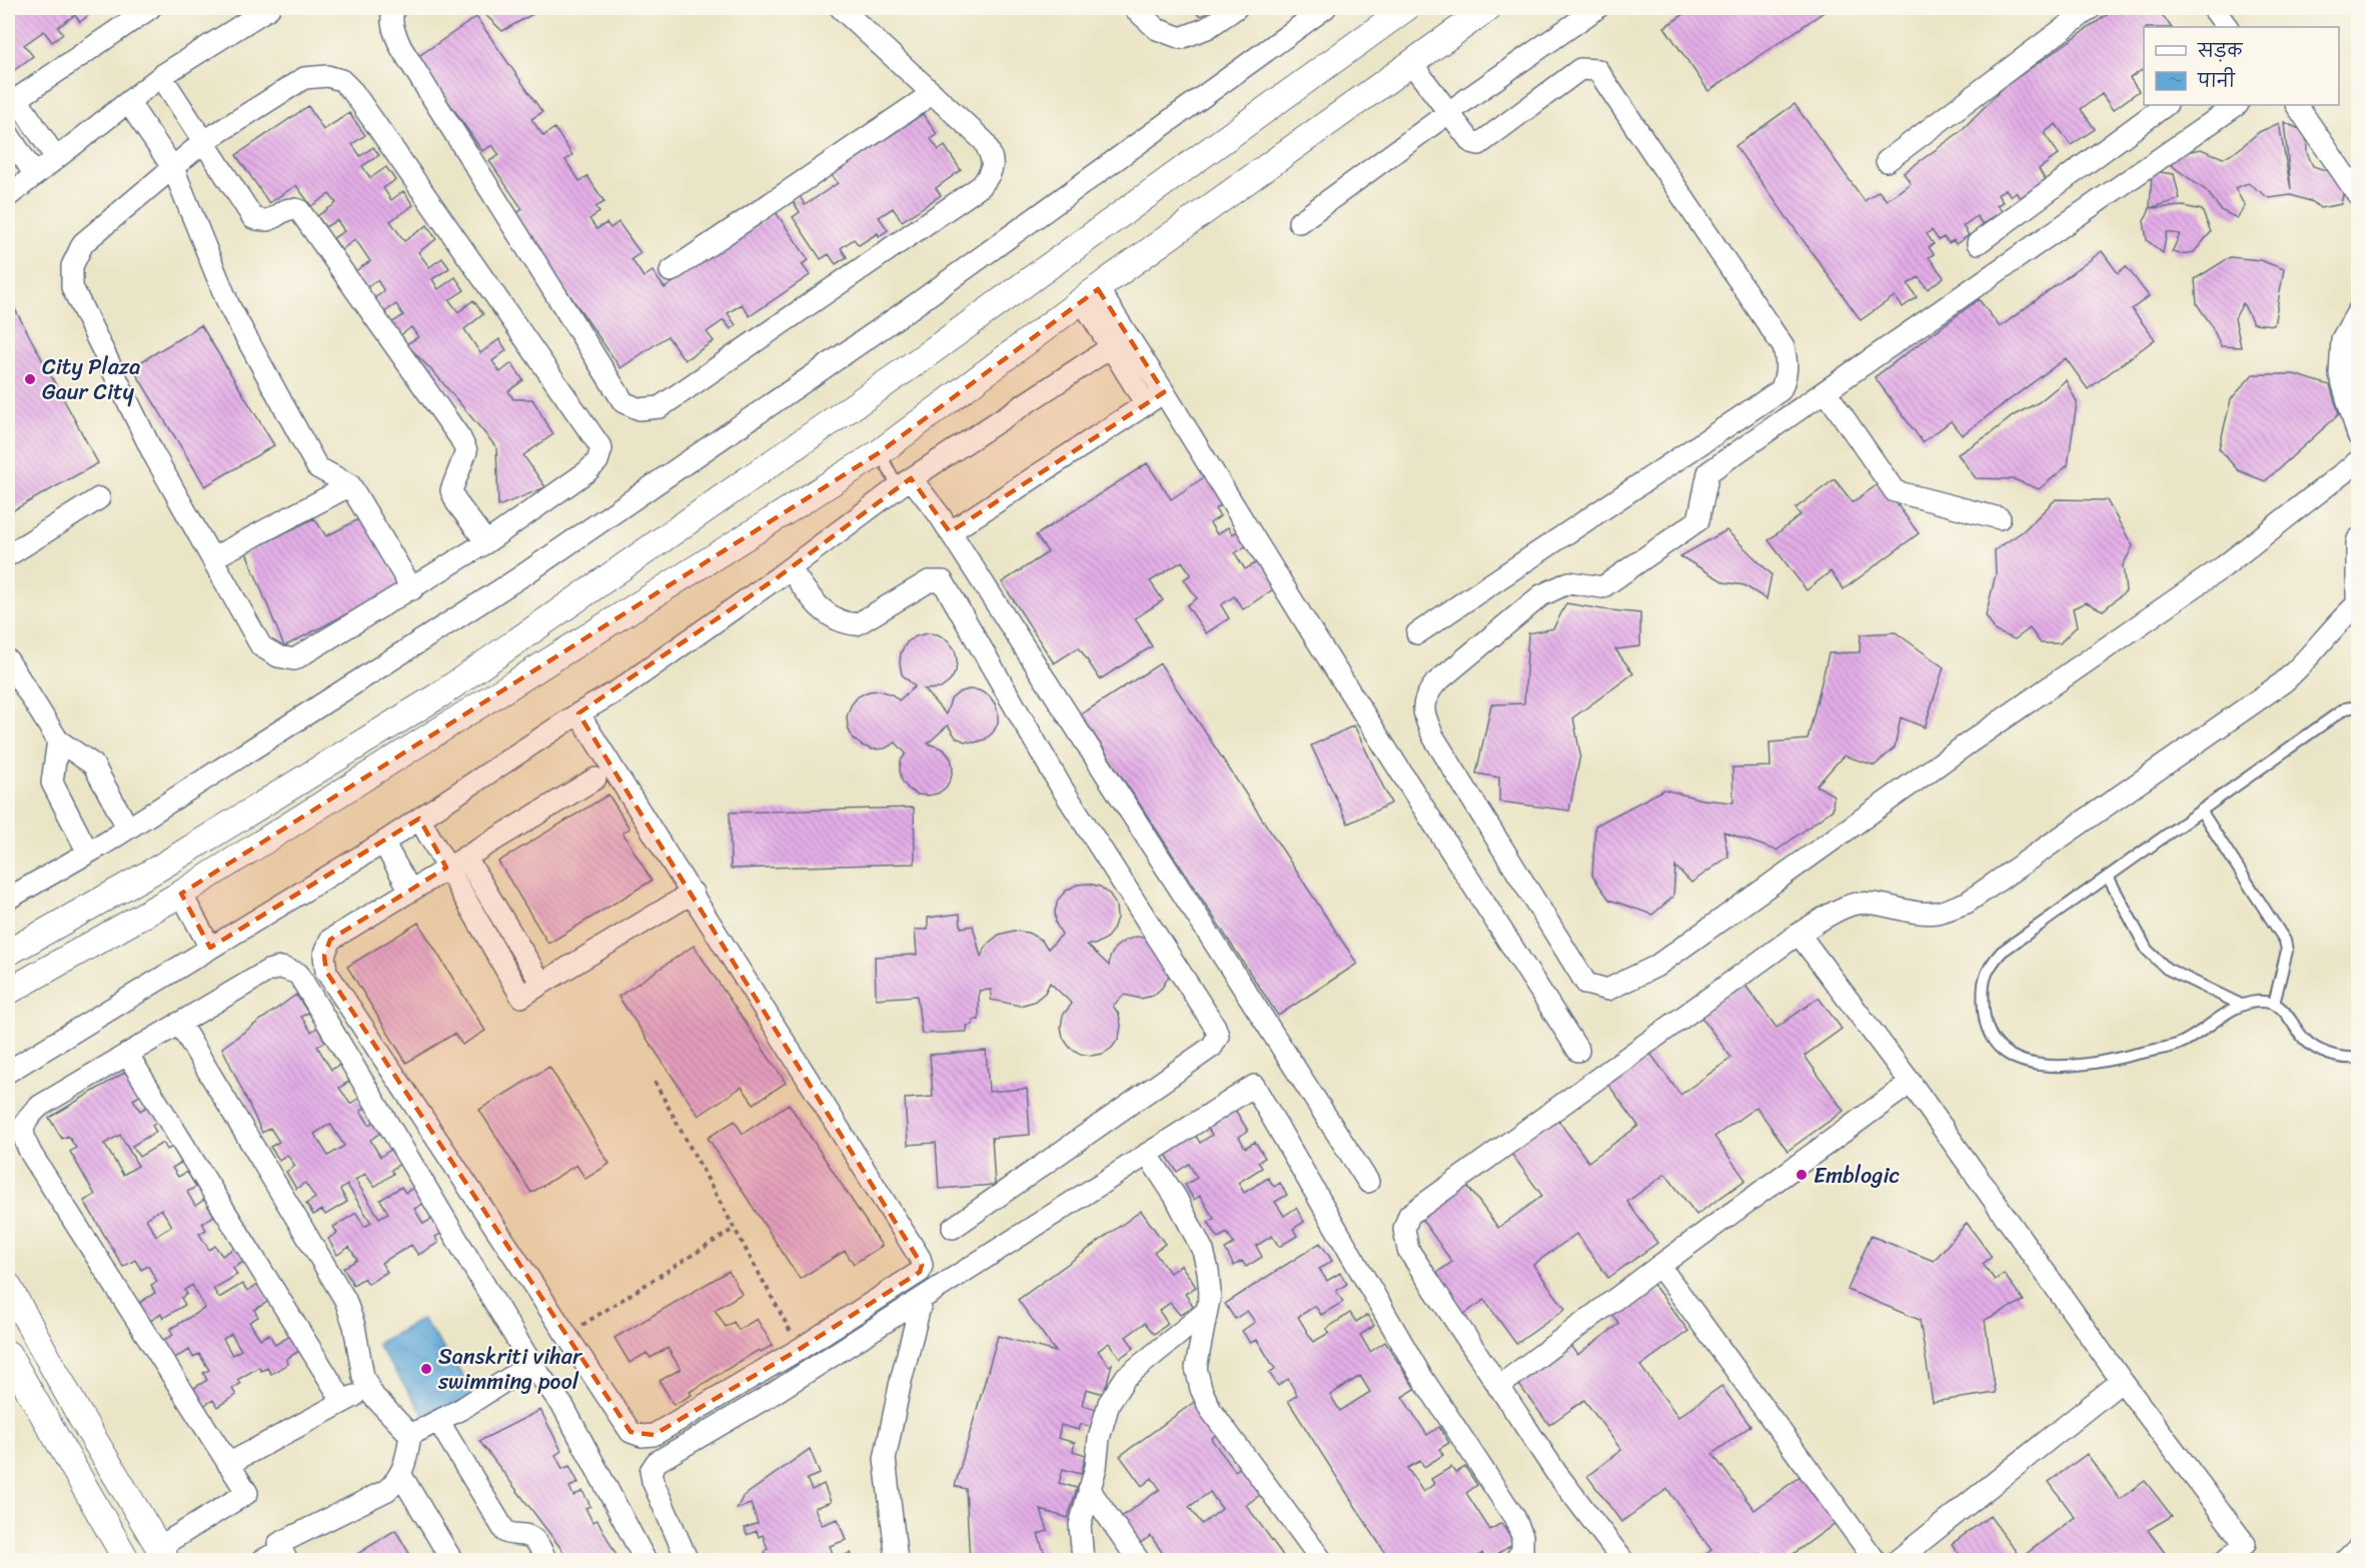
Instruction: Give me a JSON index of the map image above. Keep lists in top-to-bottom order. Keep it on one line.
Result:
{"places":["City Plaza Gaur City","Emblogic","Sanskriti vihar swimming pool"],"legend":["सड़क","पानी"]}
